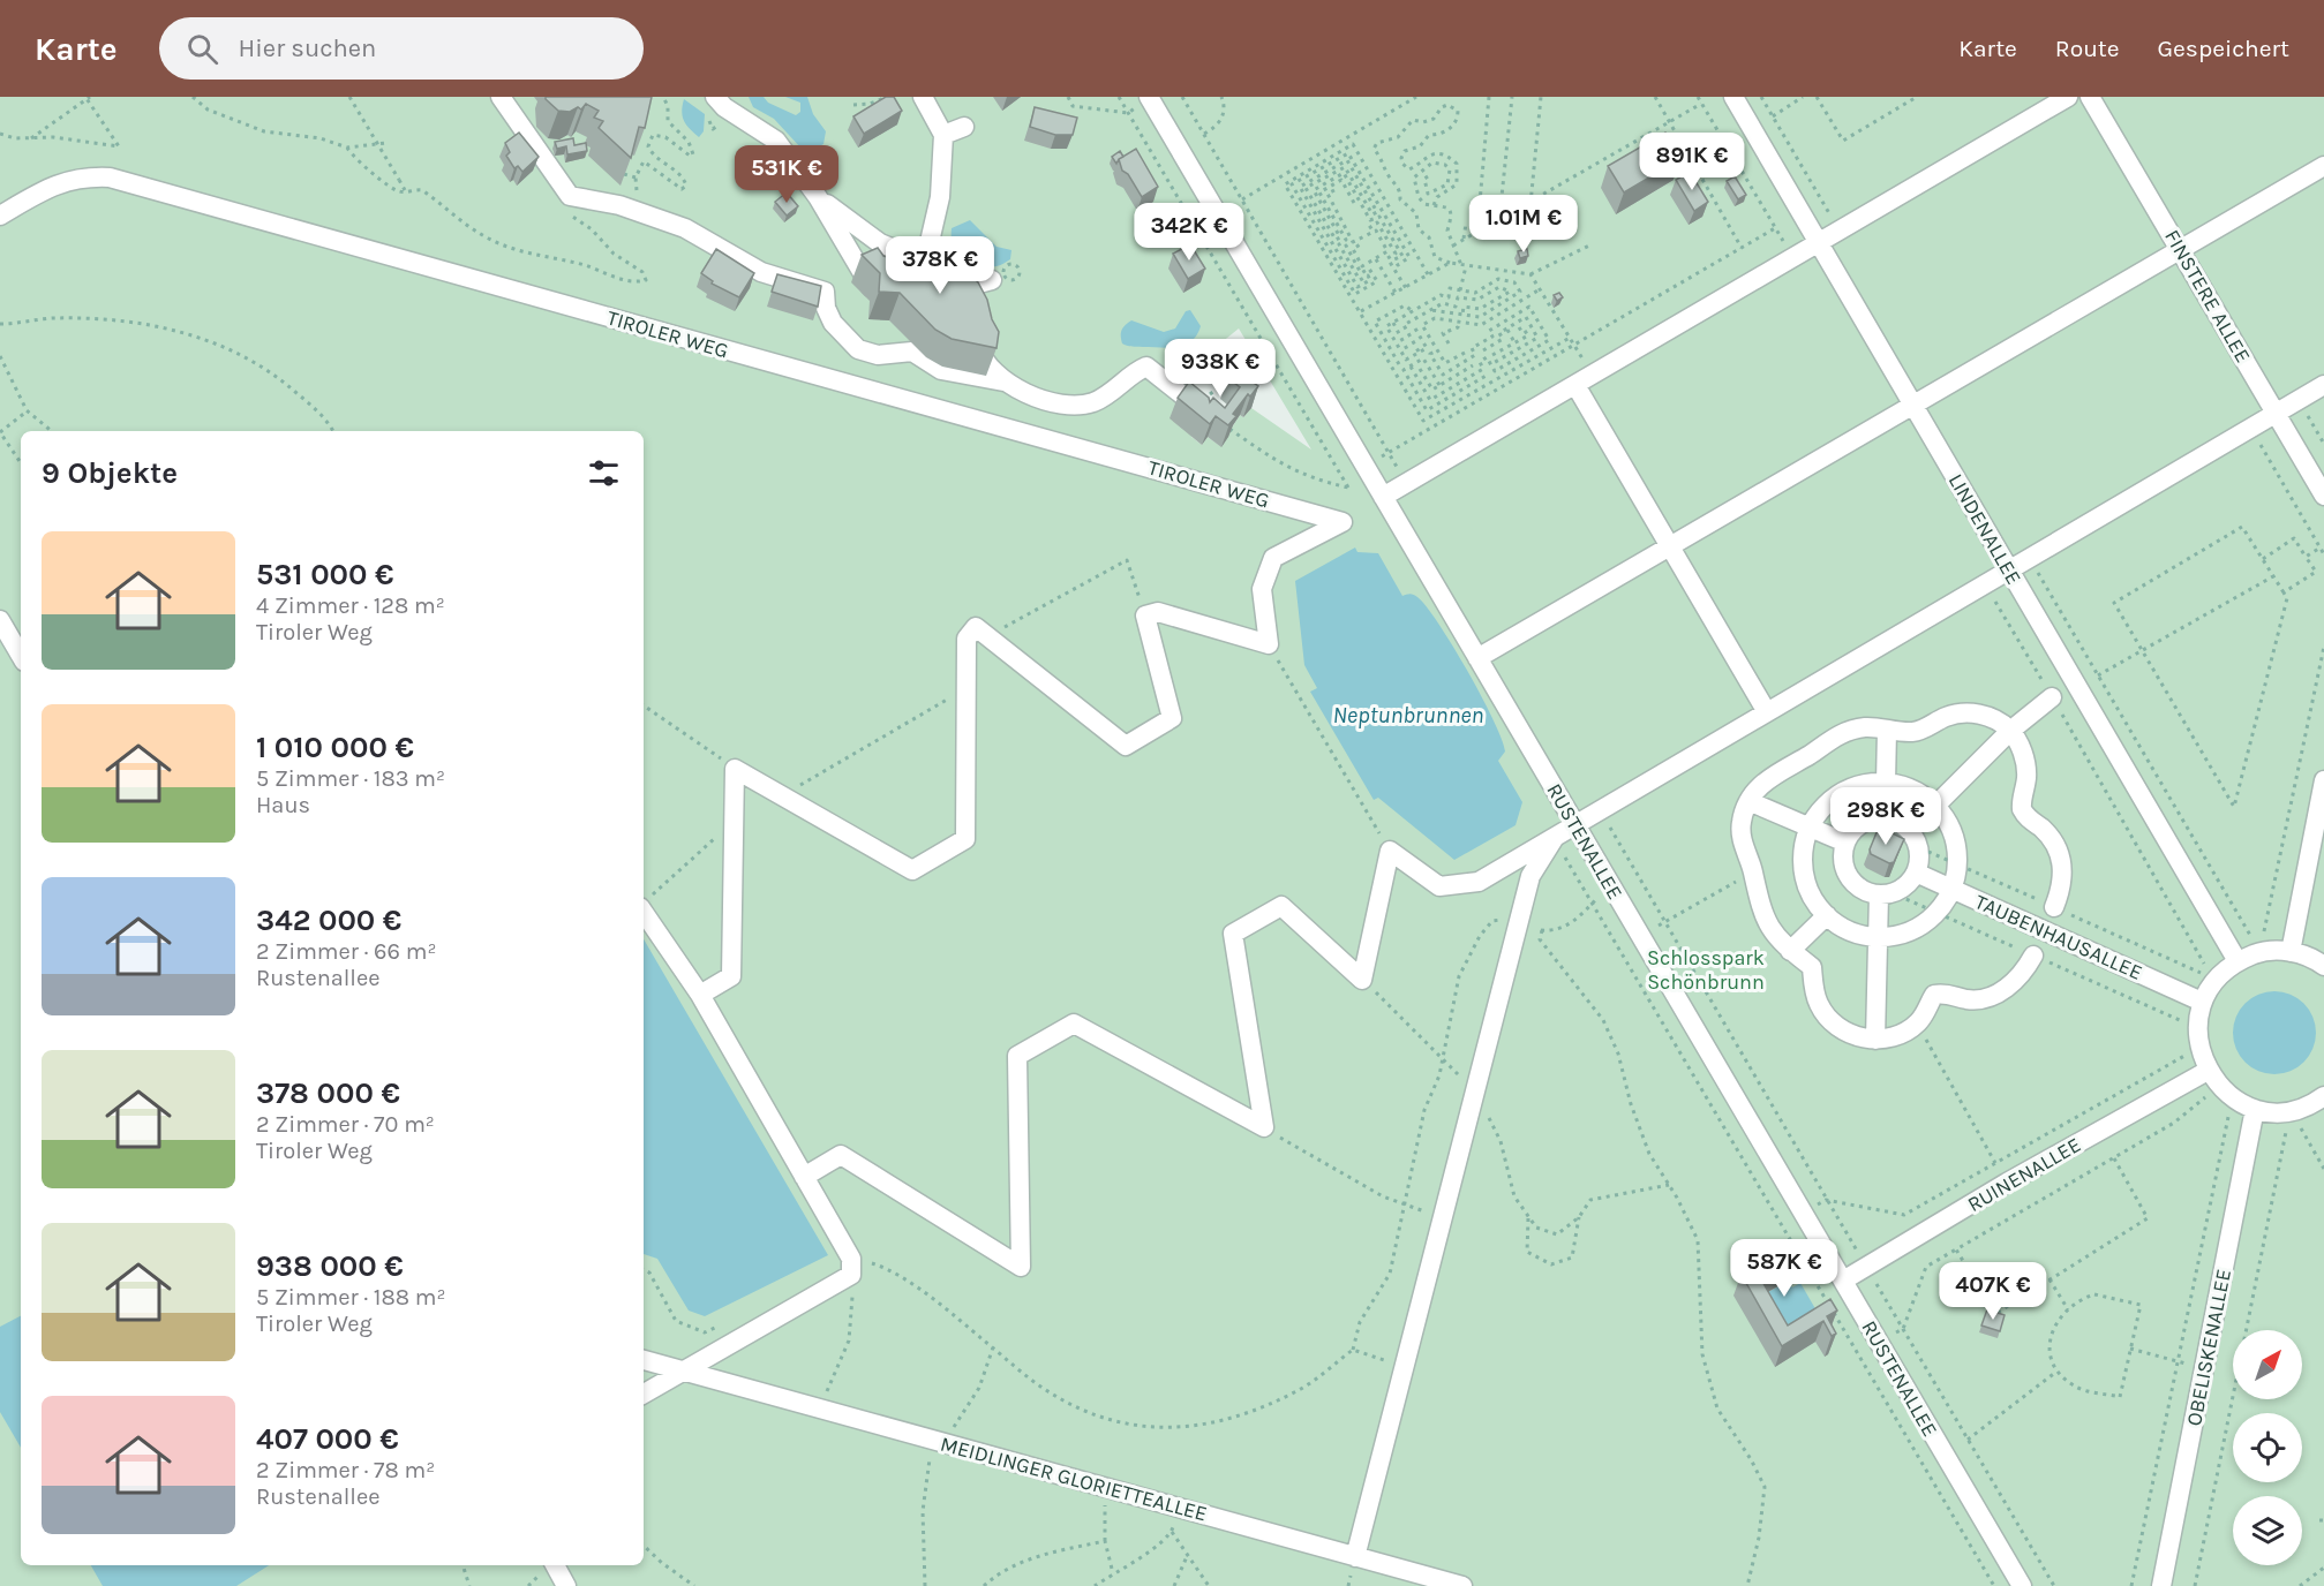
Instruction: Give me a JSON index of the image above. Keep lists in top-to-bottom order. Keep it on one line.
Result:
{"streets":{"street":["FINSTERE ALLEE","TIROLER WEG","LINDENALLEE","RUSTENALLEE","TAUBENHAUSALLEE","RUINENALLEE","OBELISKENALLEE","MEIDLINGER GLORIETTEALLEE"]},"crossings":[["RUSTENALLEE","RUINENALLEE"]],"water":["Neptunbrunnen"],"parks":["Schlosspark Schönbrunn"],"north":"top right","page":{"header":"Karte","search":"Hier suchen","nav":["Karte","Route","Gespeichert"],"price":["891K €","531K €","1.01M €","342K €","378K €","938K €","298K €","587K €","407K €"],"heading":"9 Objekte","list":[{"name":"531 000 €","note":"4 Zimmer · 128 m² · Tiroler Weg"},{"name":"1 010 000 €","note":"5 Zimmer · 183 m² · Haus"},{"name":"342 000 €","note":"2 Zimmer · 66 m² · Rustenallee"},{"name":"378 000 €","note":"2 Zimmer · 70 m² · Tiroler Weg"},{"name":"938 000 €","note":"5 Zimmer · 188 m² · Tiroler Weg"},{"name":"407 000 €","note":"2 Zimmer · 78 m² · Rustenallee"}]}}
